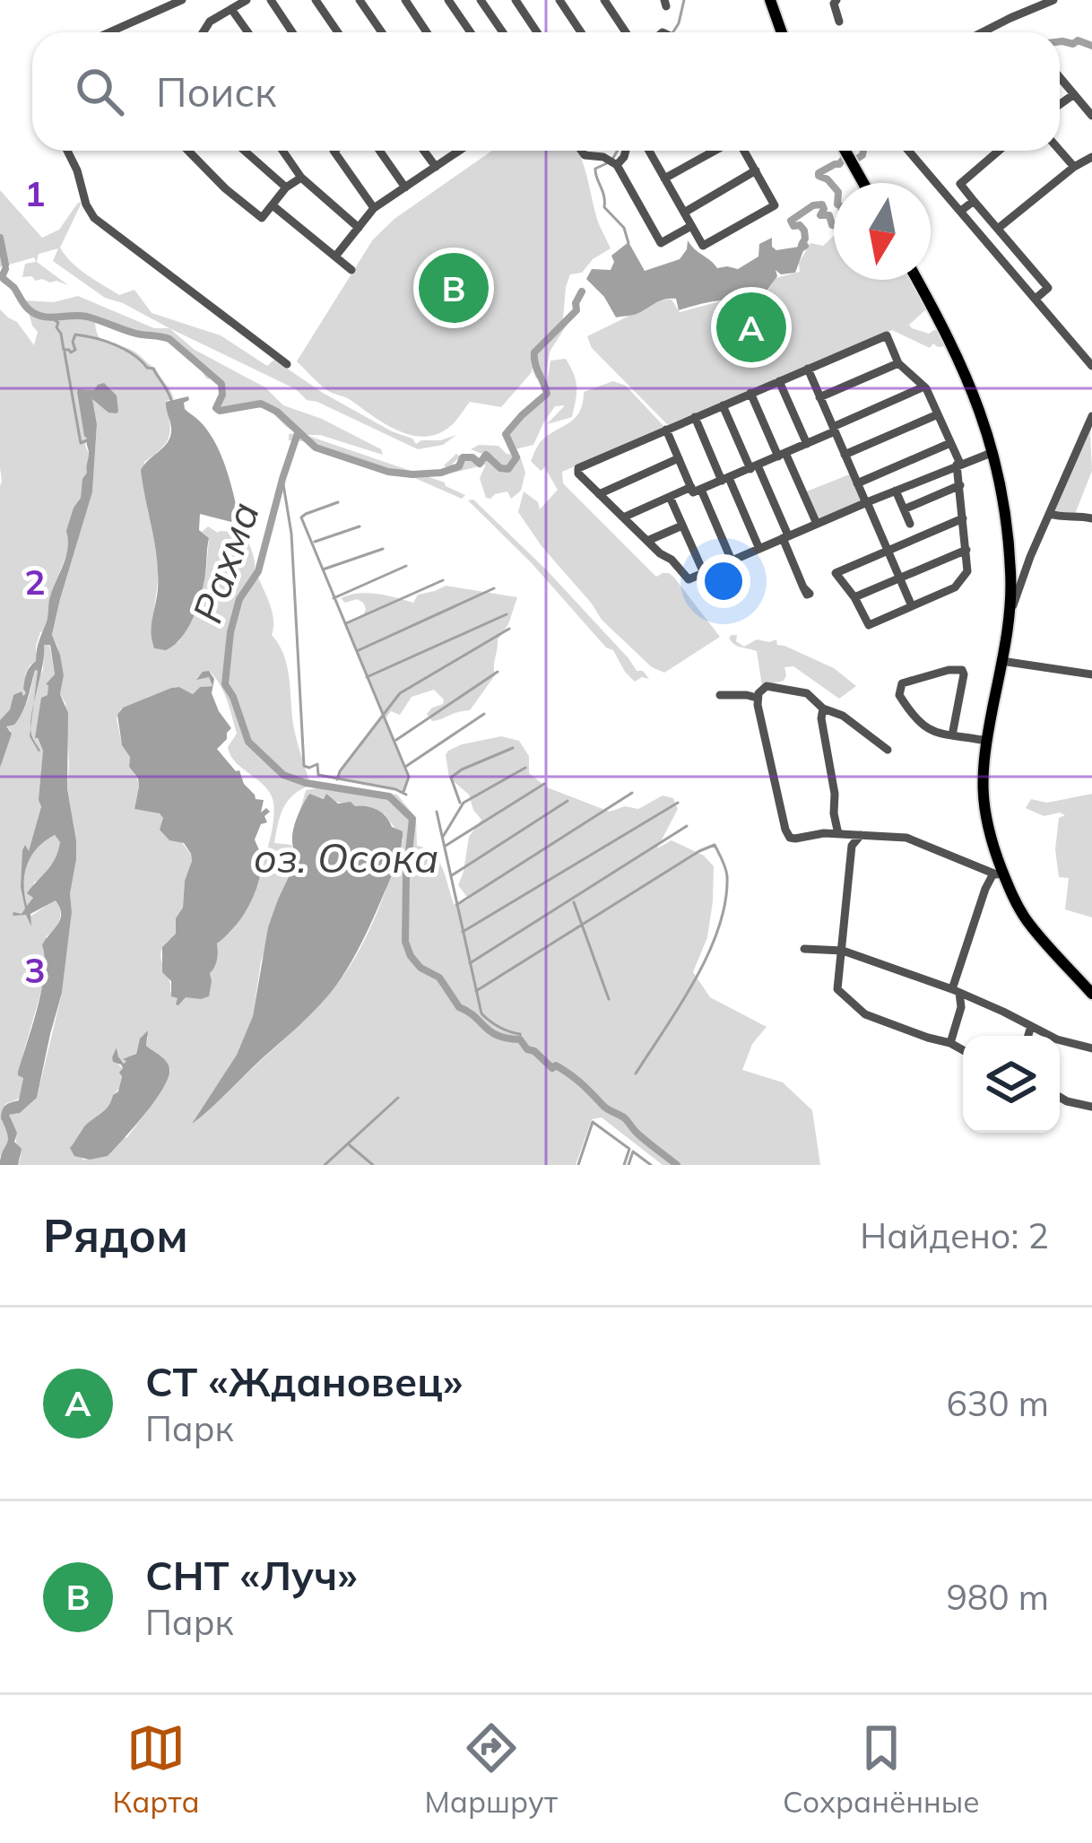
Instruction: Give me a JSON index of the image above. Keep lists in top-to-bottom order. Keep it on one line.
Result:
{"water":["Рахма","оз. Осока"],"north":"bottom","page":{"search":"Поиск","pins":["B","A"],"heading":["Рядом","Найдено: 2"],"list":[{"mark":"A","name":"СТ «Ждановец»","note":"Парк","value":"630 m"},{"mark":"B","name":"СНТ «Луч»","note":"Парк","value":"980 m"}],"nav":["Карта","Маршрут","Сохранённые"]},"grid":{"rows":["1","2","3"]}}
